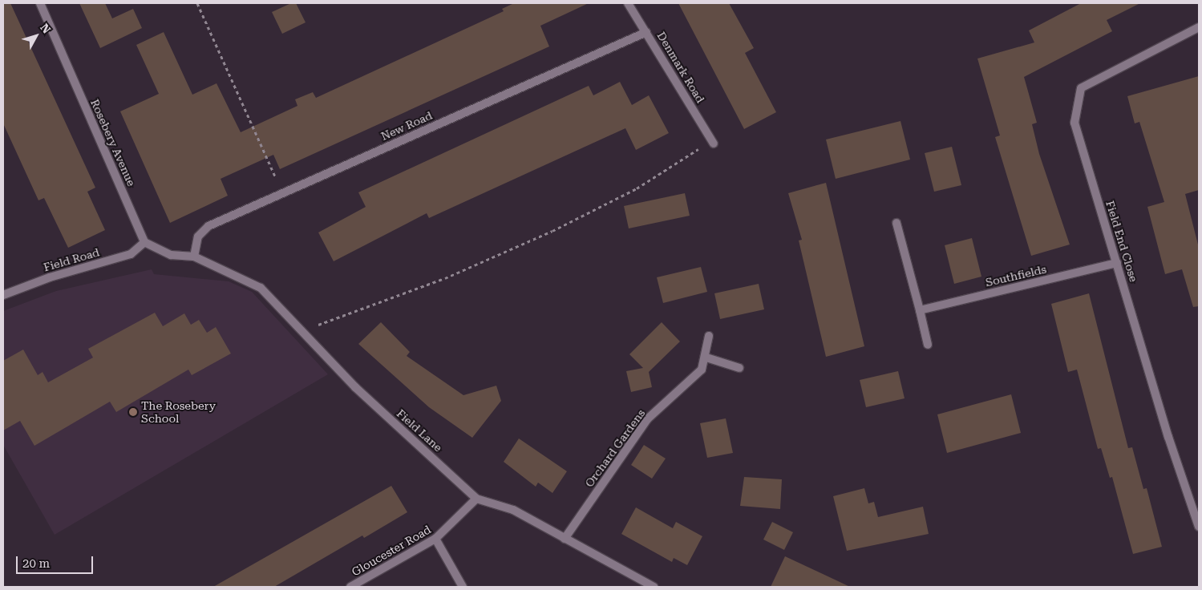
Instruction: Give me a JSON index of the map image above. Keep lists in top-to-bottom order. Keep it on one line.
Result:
{"streets":{"street":["Denmark Road","New Road","Rosebery Avenue","Field End Close","Field Road","Southfields","Field Lane","Orchard Gardens","Gloucester Road"]},"crossings":[["Denmark Road","New Road"],["New Road","Field Lane"],["Rosebery Avenue","Field Road"],["Field End Close","Southfields"],["Field Lane","Orchard Gardens"],["Field Lane","Gloucester Road"]],"places":["The Rosebery School"],"scale_bar":"20 m","north":"top right"}
